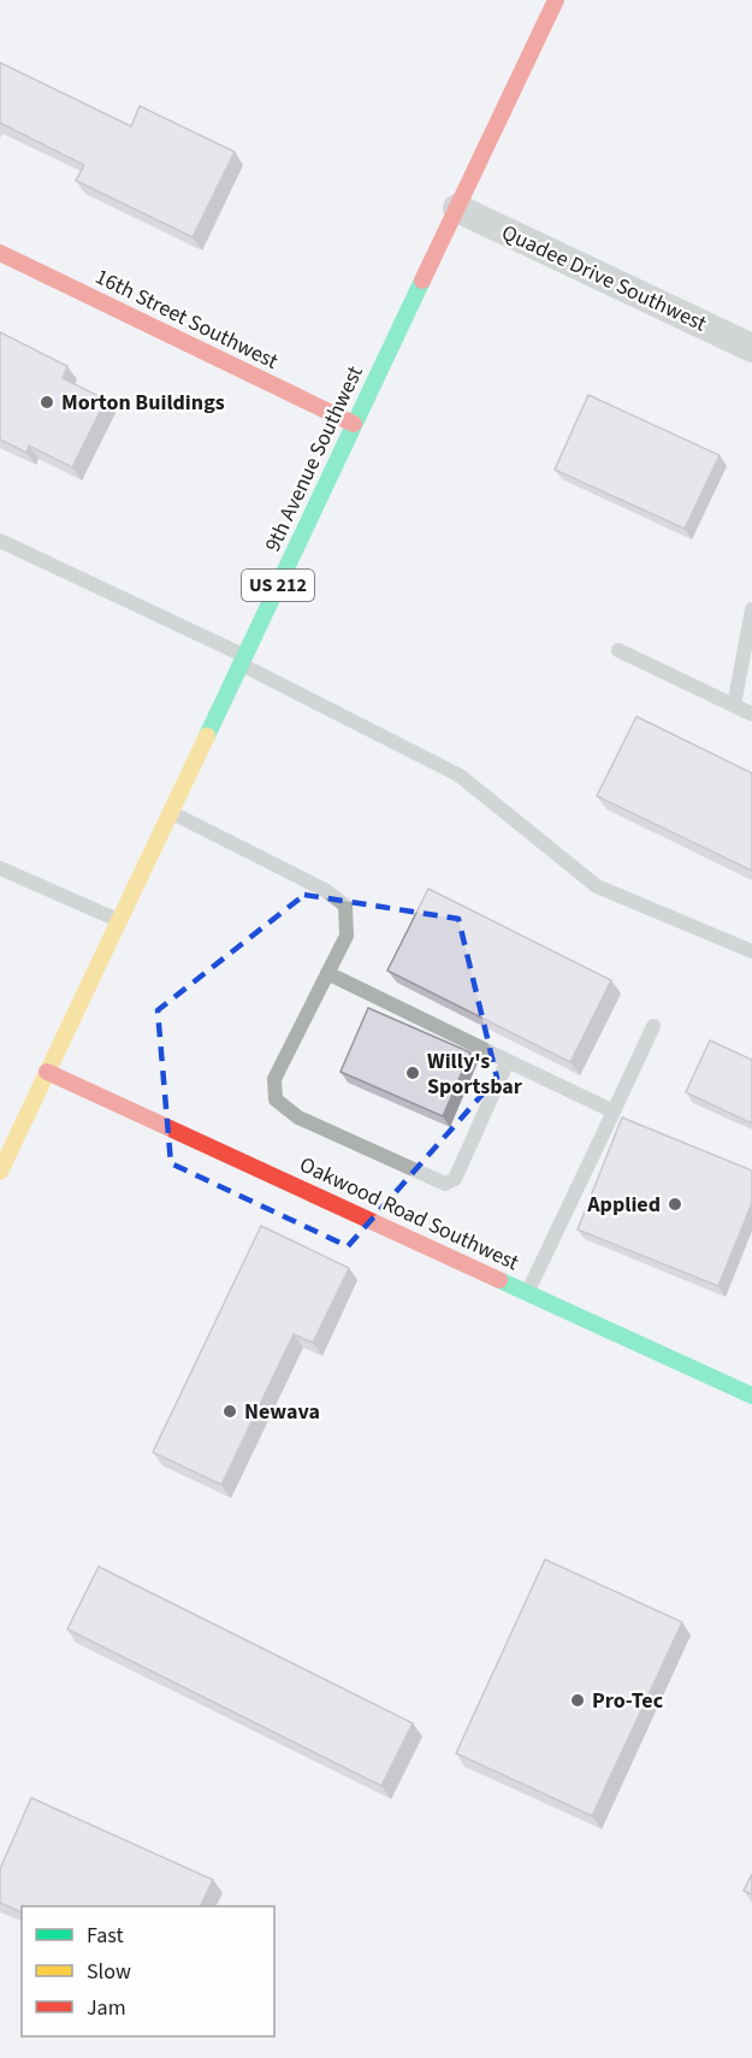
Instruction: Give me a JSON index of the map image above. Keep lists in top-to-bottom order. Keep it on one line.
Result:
{"streets":{"main road":["16th Street Southwest","9th Avenue Southwest","US 212","Oakwood Road Southwest"],"street":["Quadee Drive Southwest"]},"crossings":[["Quadee Drive Southwest","9th Avenue Southwest"],["16th Street Southwest","9th Avenue Southwest"],["9th Avenue Southwest","Oakwood Road Southwest"]],"places":["Morton Buildings","Willy's Sportsbar","Applied","Newava","Pro-Tec"],"legend":["Fast","Slow","Jam"]}
